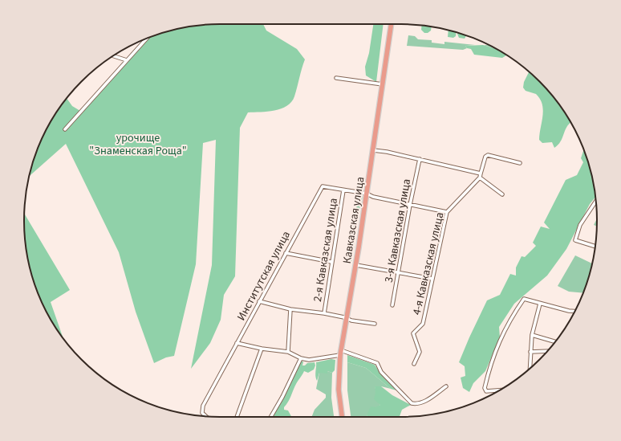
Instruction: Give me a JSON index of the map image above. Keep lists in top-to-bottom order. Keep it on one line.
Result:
{"streets":{"main road":["Кавказская улица"],"street":["3-я Кавказская улица","2-я Кавказская улица","4-я Кавказская улица","Институтская улица"]},"crossings":[["Кавказская улица","Институтская улица"],["3-я Кавказская улица","Институтская улица"],["2-я Кавказская улица","Институтская улица"],["4-я Кавказская улица","Институтская улица"]],"parks":["урочище \"Знаменская Роща\""]}
